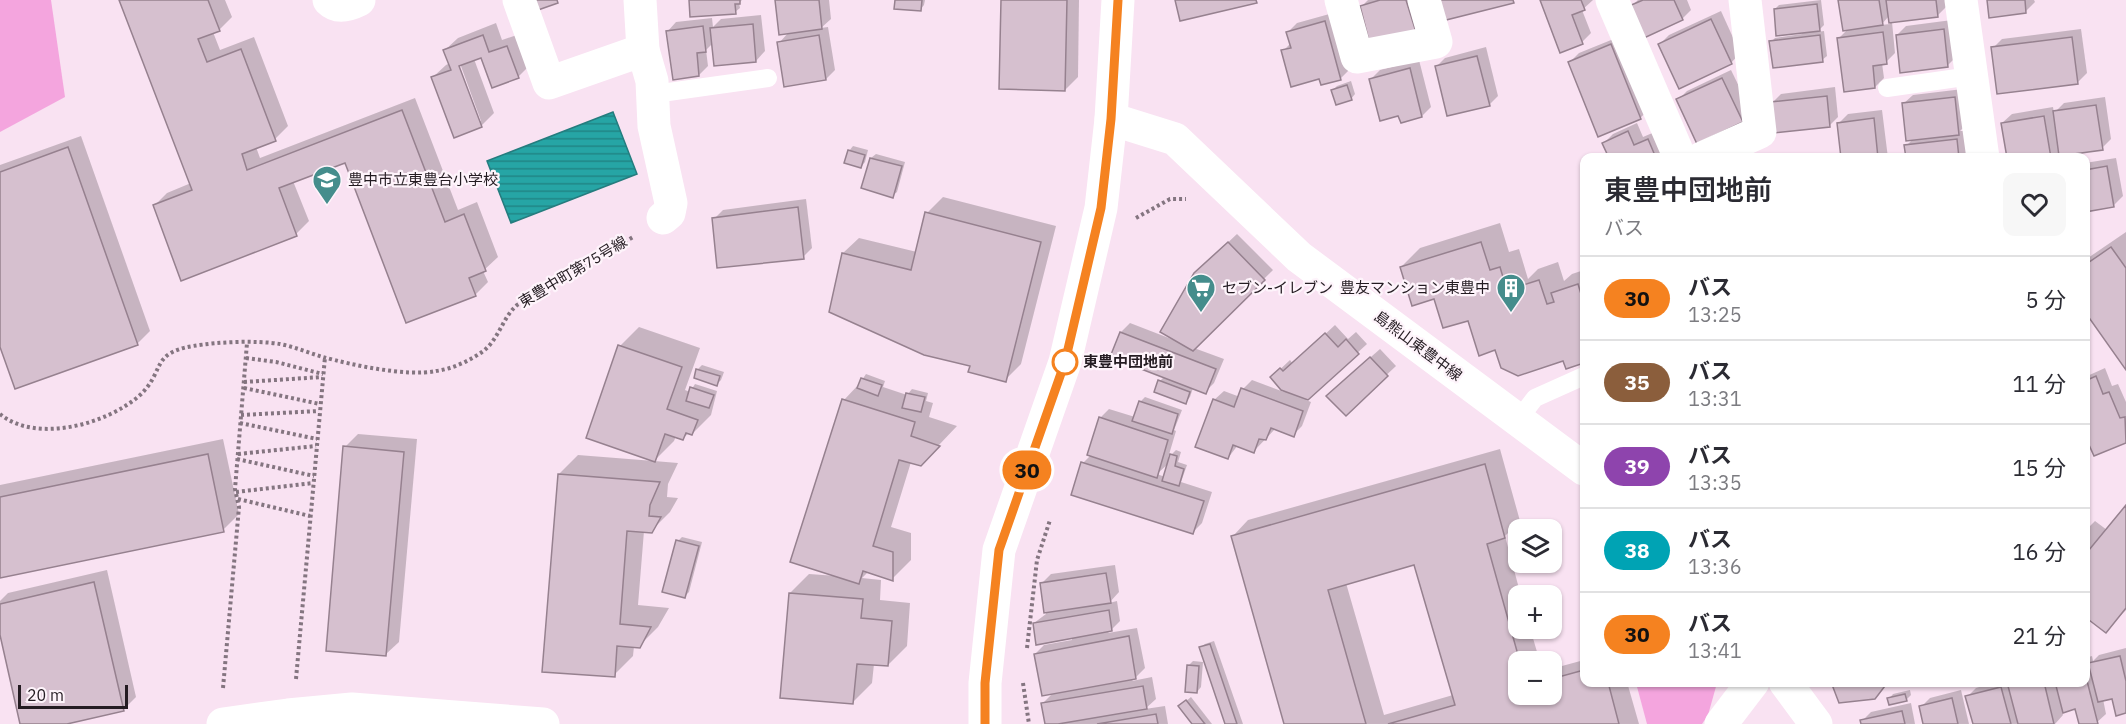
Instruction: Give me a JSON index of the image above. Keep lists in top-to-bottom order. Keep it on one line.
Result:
{"streets":{"street":["島熊山東豊中線"],"path":["東豊中町第75号線"]},"places":{"school or university":["豊中市立東豊台小学校"],"supermarket":["セブン-イレブン"],"building":["豊友マンション東豊中"],"other":["東豊中団地前"]},"lines":["bus line 30"],"scale_bar":"20 m","page":{"on_map":"30","heading":["東豊中団地前","バス"],"list":[{"mark":"30","name":"バス","note":"13:25","value":"5 分"},{"mark":"35","name":"バス","note":"13:31","value":"11 分"},{"mark":"39","name":"バス","note":"13:35","value":"15 分"},{"mark":"38","name":"バス","note":"13:36","value":"16 分"},{"mark":"30","name":"バス","note":"13:41","value":"21 分"}],"map_buttons":["+","−"],"scale":"20 m"}}
